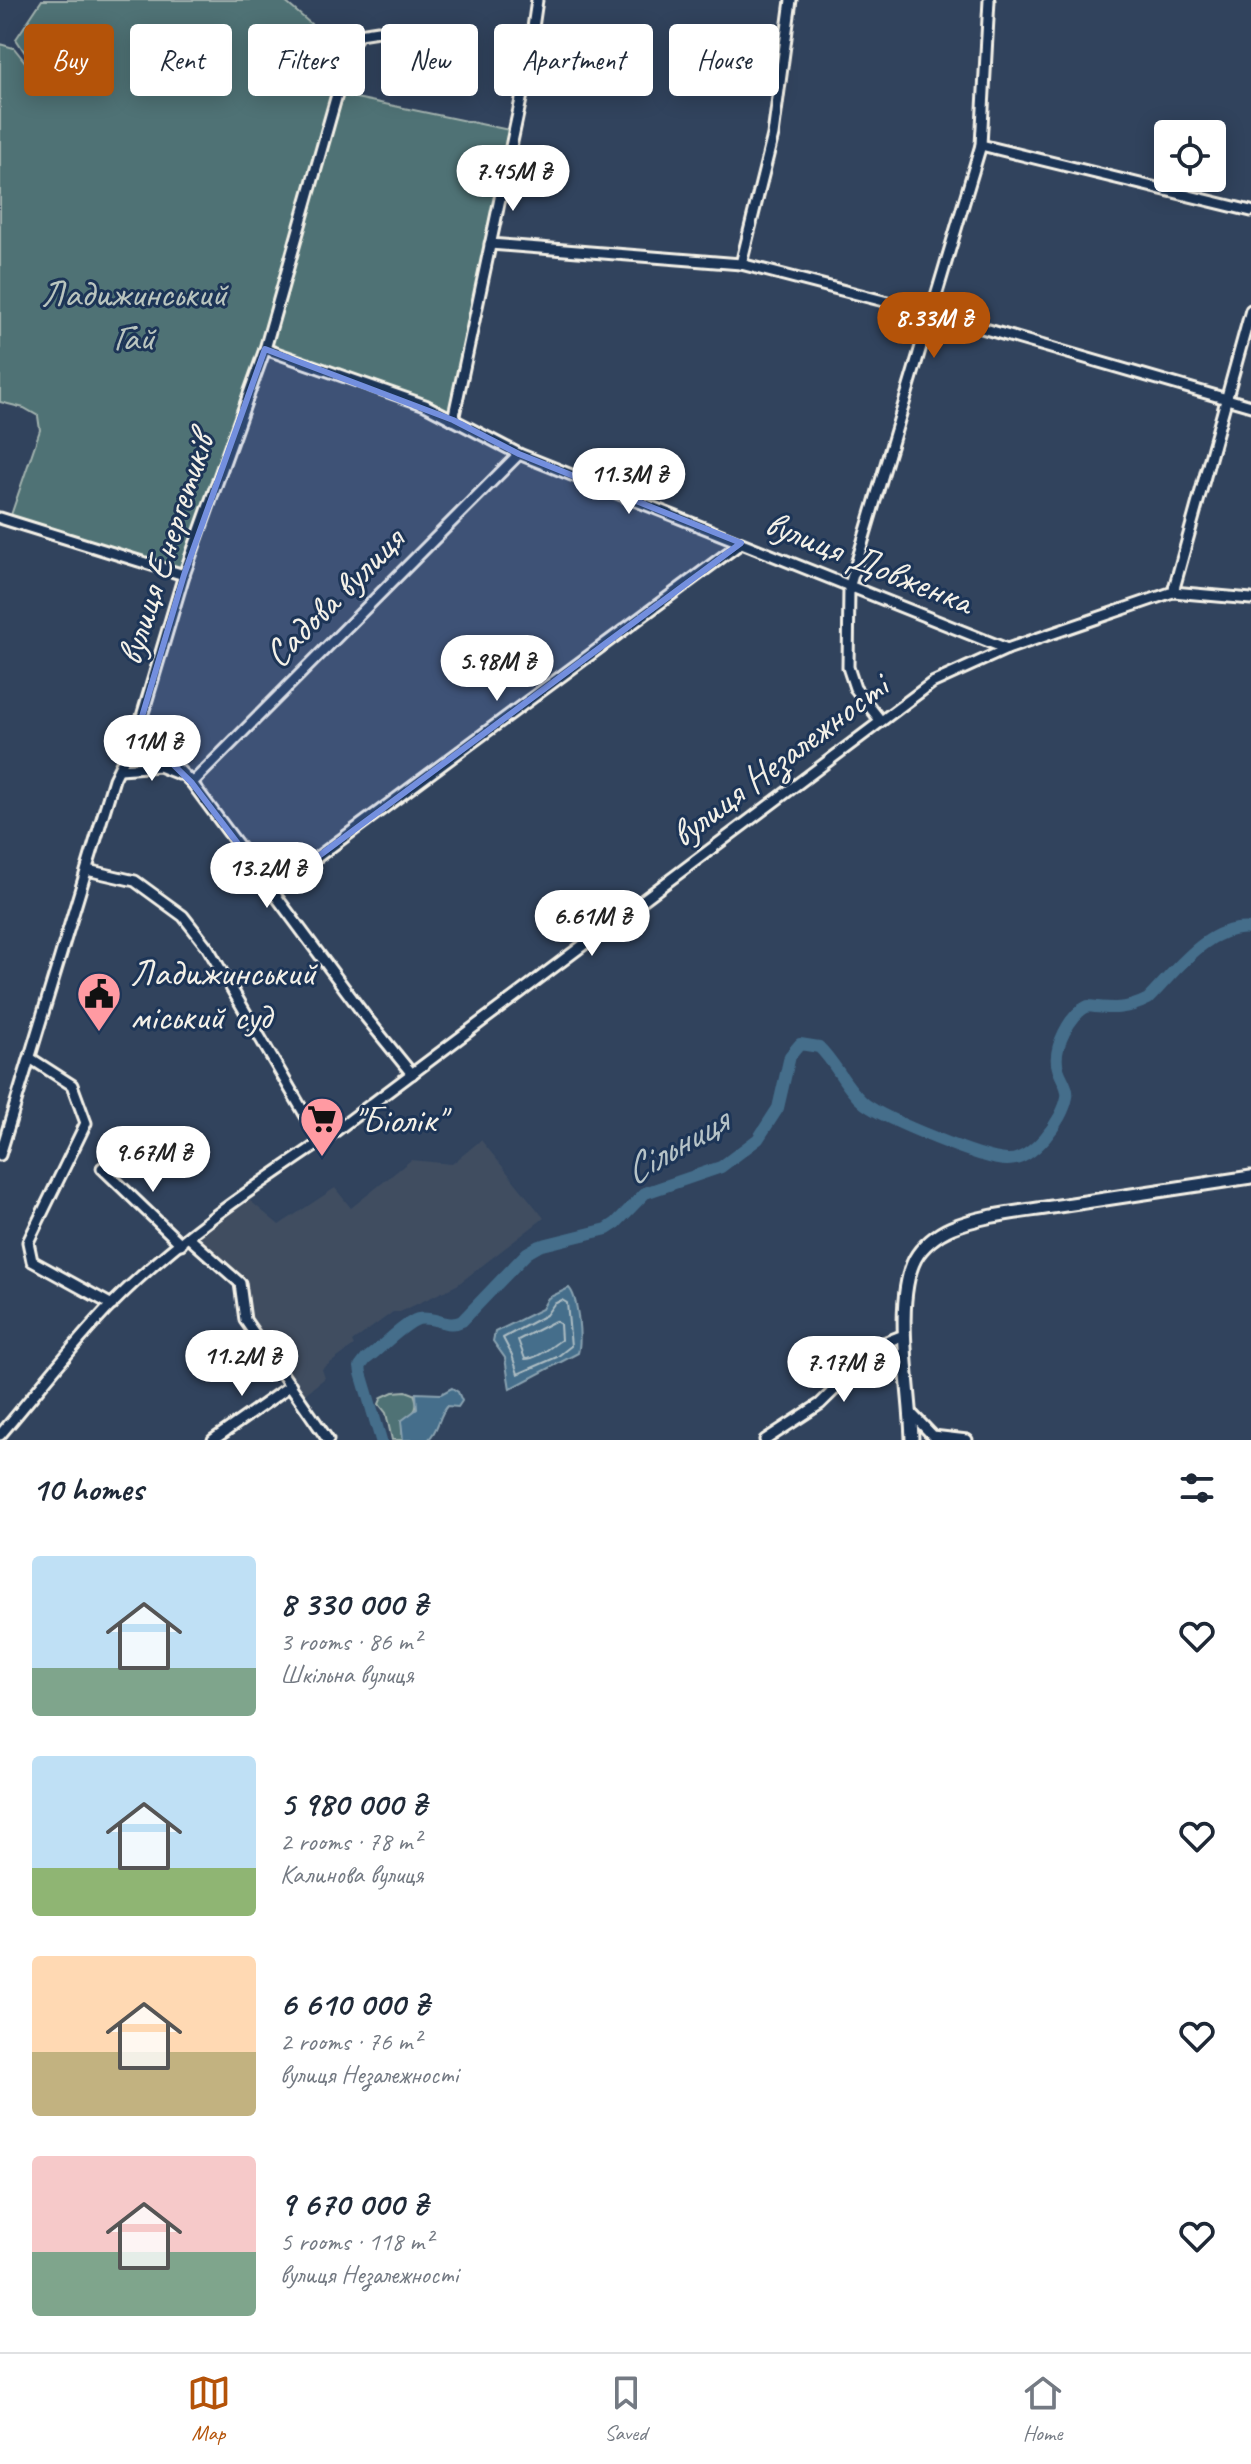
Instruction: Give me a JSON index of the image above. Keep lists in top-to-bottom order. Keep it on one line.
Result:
{"streets":{"street":["вулиця Енергетиків","вулиця Довженка","Садова вулиця","вулиця Незалежності"]},"crossings":[["вулиця Енергетиків","вулиця Довженка"],["вулиця Довженка","Садова вулиця"],["вулиця Довженка","вулиця Незалежності"]],"water":["Сільниця"],"parks":["Ладижинський Гай"],"places":{"public building":["Ладижинський міський суд"],"supermarket":["\"Біолік\""]},"page":{"chip":["Buy","Rent","Filters","New","Apartment","House"],"price":["7.45M ₴","8.33M ₴","11.3M ₴","5.98M ₴","11M ₴","13.2M ₴","6.61M ₴","9.67M ₴","11.2M ₴","7.17M ₴"],"heading":"10 homes","list":[{"name":"8 330 000 ₴","note":"3 rooms · 86 m² · Шкільна вулиця"},{"name":"5 980 000 ₴","note":"2 rooms · 78 m² · Калинова вулиця"},{"name":"6 610 000 ₴","note":"2 rooms · 76 m² · вулиця Незалежності"},{"name":"9 670 000 ₴","note":"5 rooms · 118 m² · вулиця Незалежності"}],"tabs":["Map","Saved","Home"]}}
